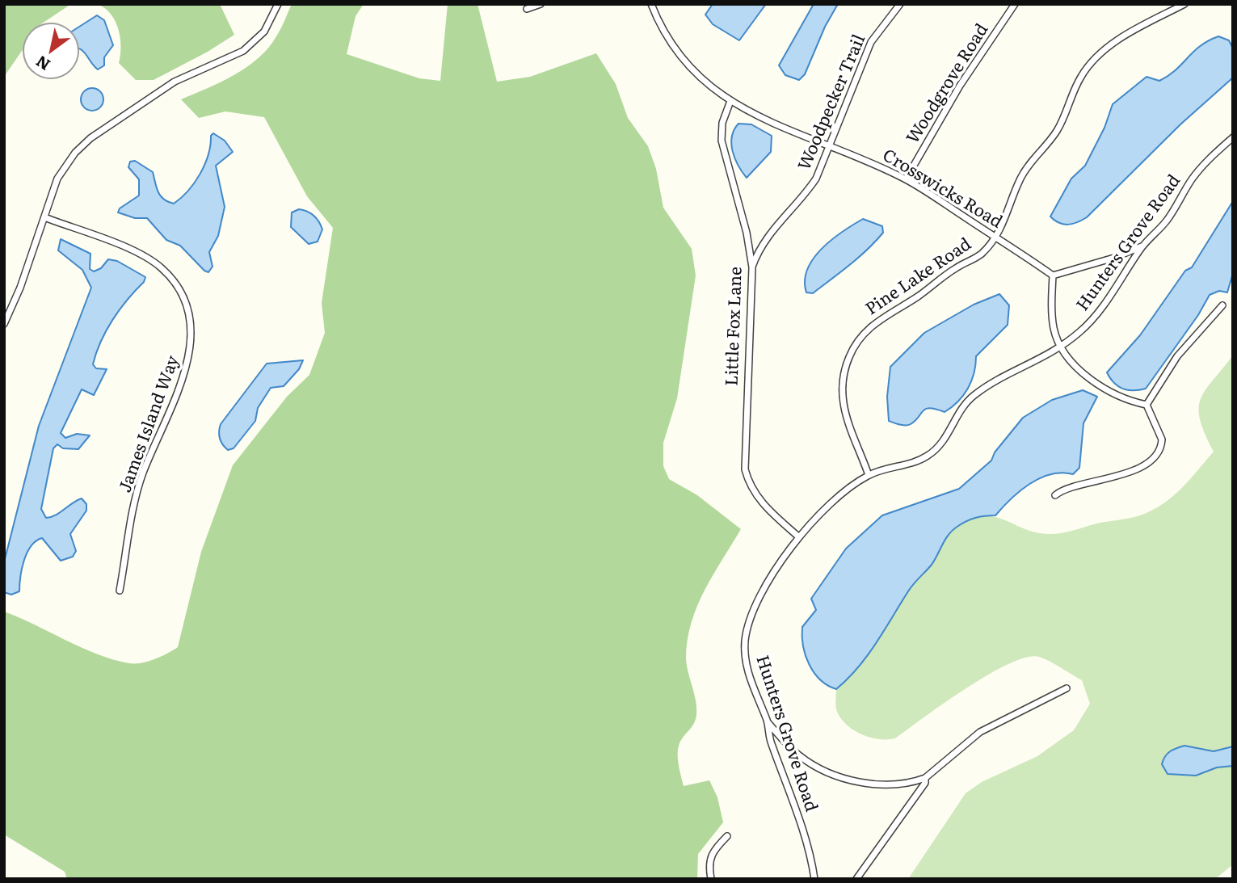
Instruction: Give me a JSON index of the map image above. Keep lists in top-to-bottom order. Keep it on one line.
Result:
{"streets":{"street":["Woodgrove Road","Woodpecker Trail","Crosswicks Road","Hunters Grove Road","Pine Lake Road","Little Fox Lane","James Island Way"]},"crossings":[["Woodgrove Road","Crosswicks Road"],["Woodpecker Trail","Crosswicks Road"],["Woodpecker Trail","Little Fox Lane"],["Crosswicks Road","Pine Lake Road"],["Crosswicks Road","Little Fox Lane"],["Hunters Grove Road","Pine Lake Road"],["Hunters Grove Road","Little Fox Lane"]],"north":"bottom left"}
